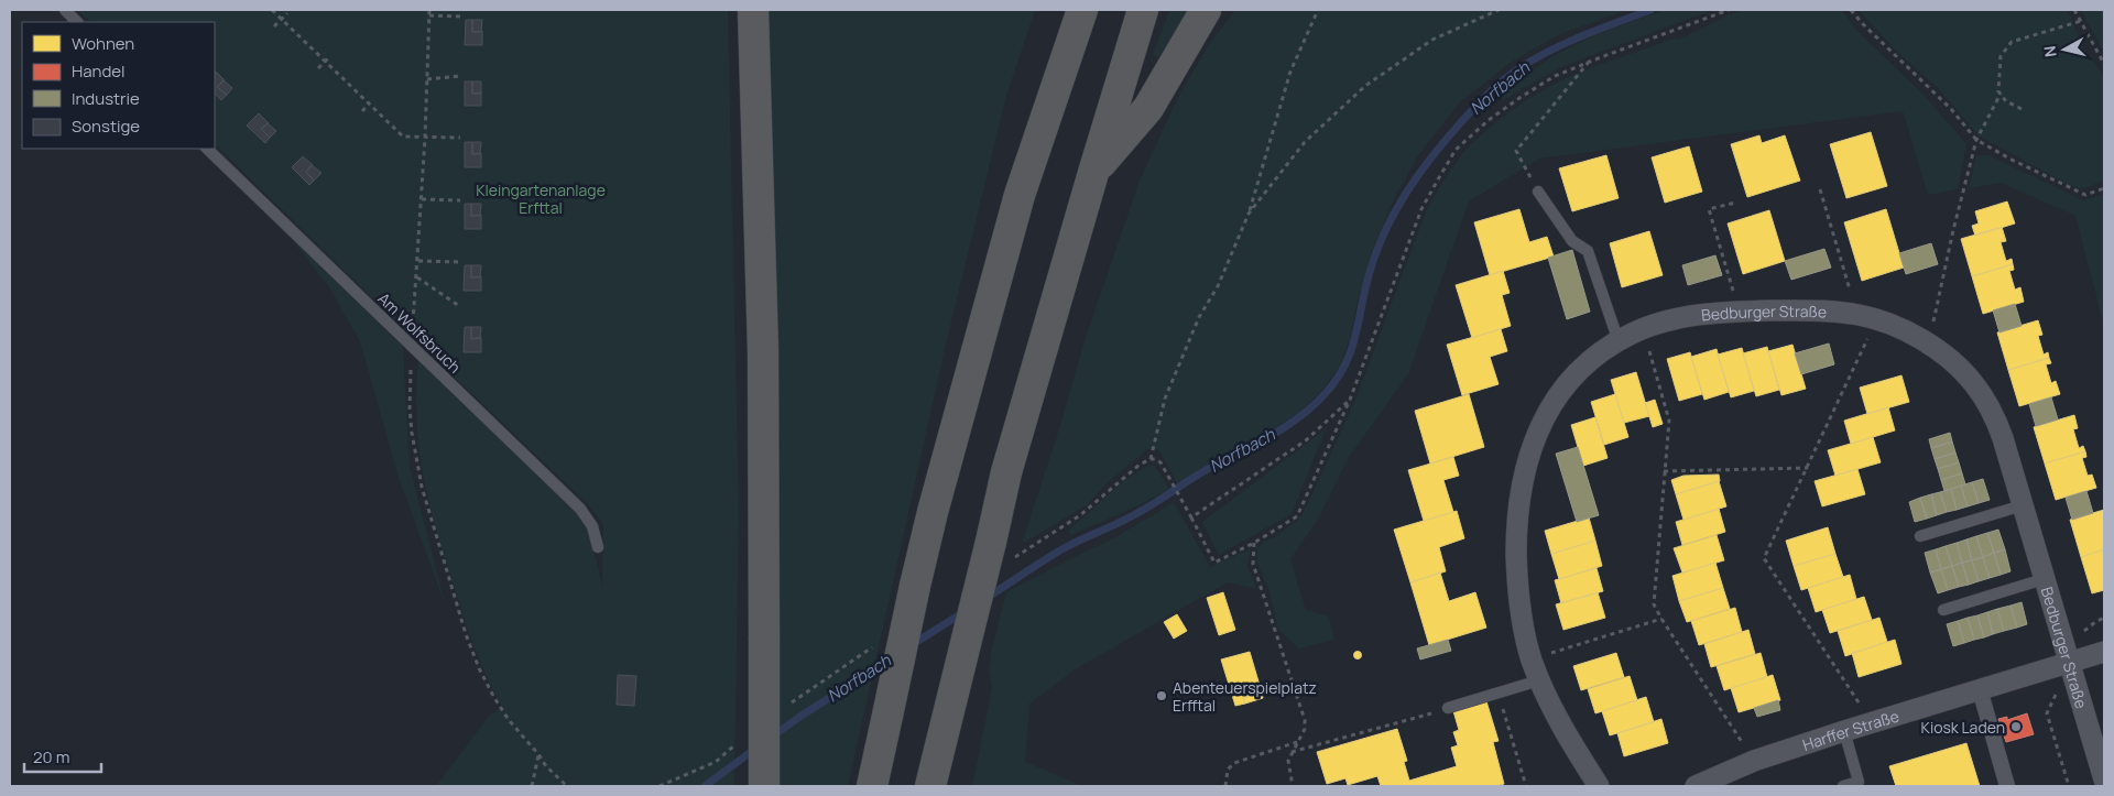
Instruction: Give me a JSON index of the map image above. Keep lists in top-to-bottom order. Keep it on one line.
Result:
{"streets":{"street":["Bedburger Straße","Harffer Straße"],"lane":["Am Wolfsbruch"]},"crossings":[["Bedburger Straße","Harffer Straße"]],"water":["Norfbach"],"parks":["Kleingartenanlage Erfttal"],"places":["Abenteuerspielplatz Erfftal","Kiosk Laden"],"legend":["Wohnen","Handel","Industrie","Sonstige"],"scale_bar":"20 m","north":"left"}
